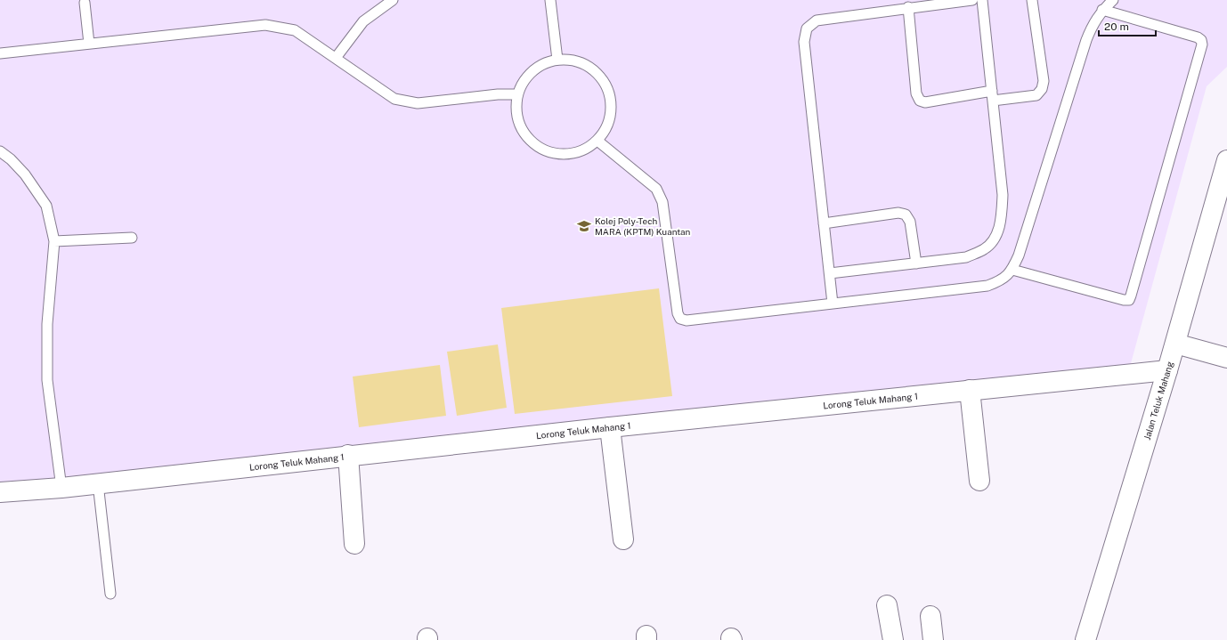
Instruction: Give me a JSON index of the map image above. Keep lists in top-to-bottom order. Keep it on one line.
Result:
{"streets":{"street":["Lorong Teluk Mahang 1","Jalan Teluk Mahang"]},"crossings":[["Lorong Teluk Mahang 1","Jalan Teluk Mahang"]],"places":{"school or university":["Kolej Poly-Tech MARA (KPTM) Kuantan"]},"scale_bar":"20 m"}
